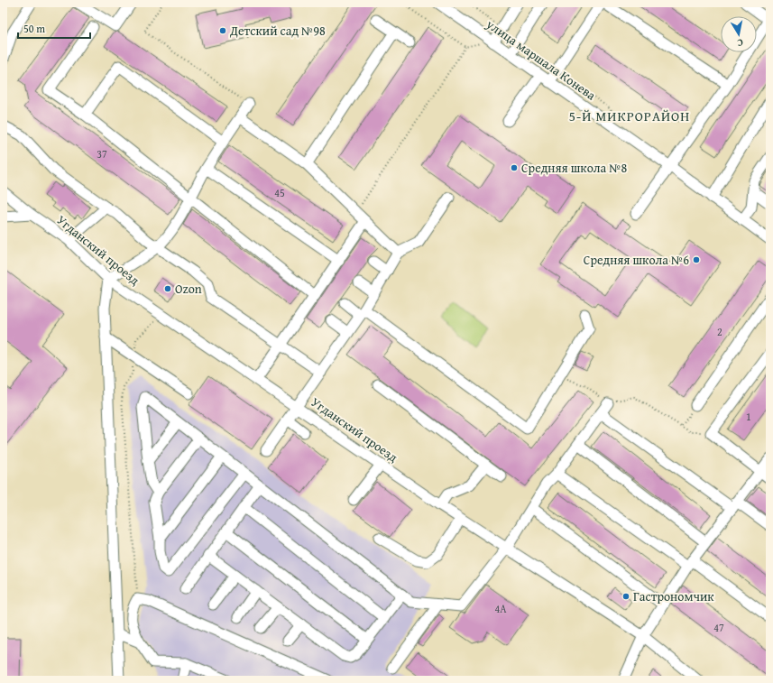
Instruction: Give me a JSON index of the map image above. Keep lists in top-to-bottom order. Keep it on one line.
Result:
{"streets":{"street":["улица маршала Конева","Угданский проезд"]},"districts":["5-Й МИКРОРАЙОН"],"places":["Детский сад №98","Средняя школа №8","Средняя школа №6","Ozon","Гастрономчик"],"house_numbers":["37","45","2","1","4А","47"],"scale_bar":"50 m","north":"bottom"}
